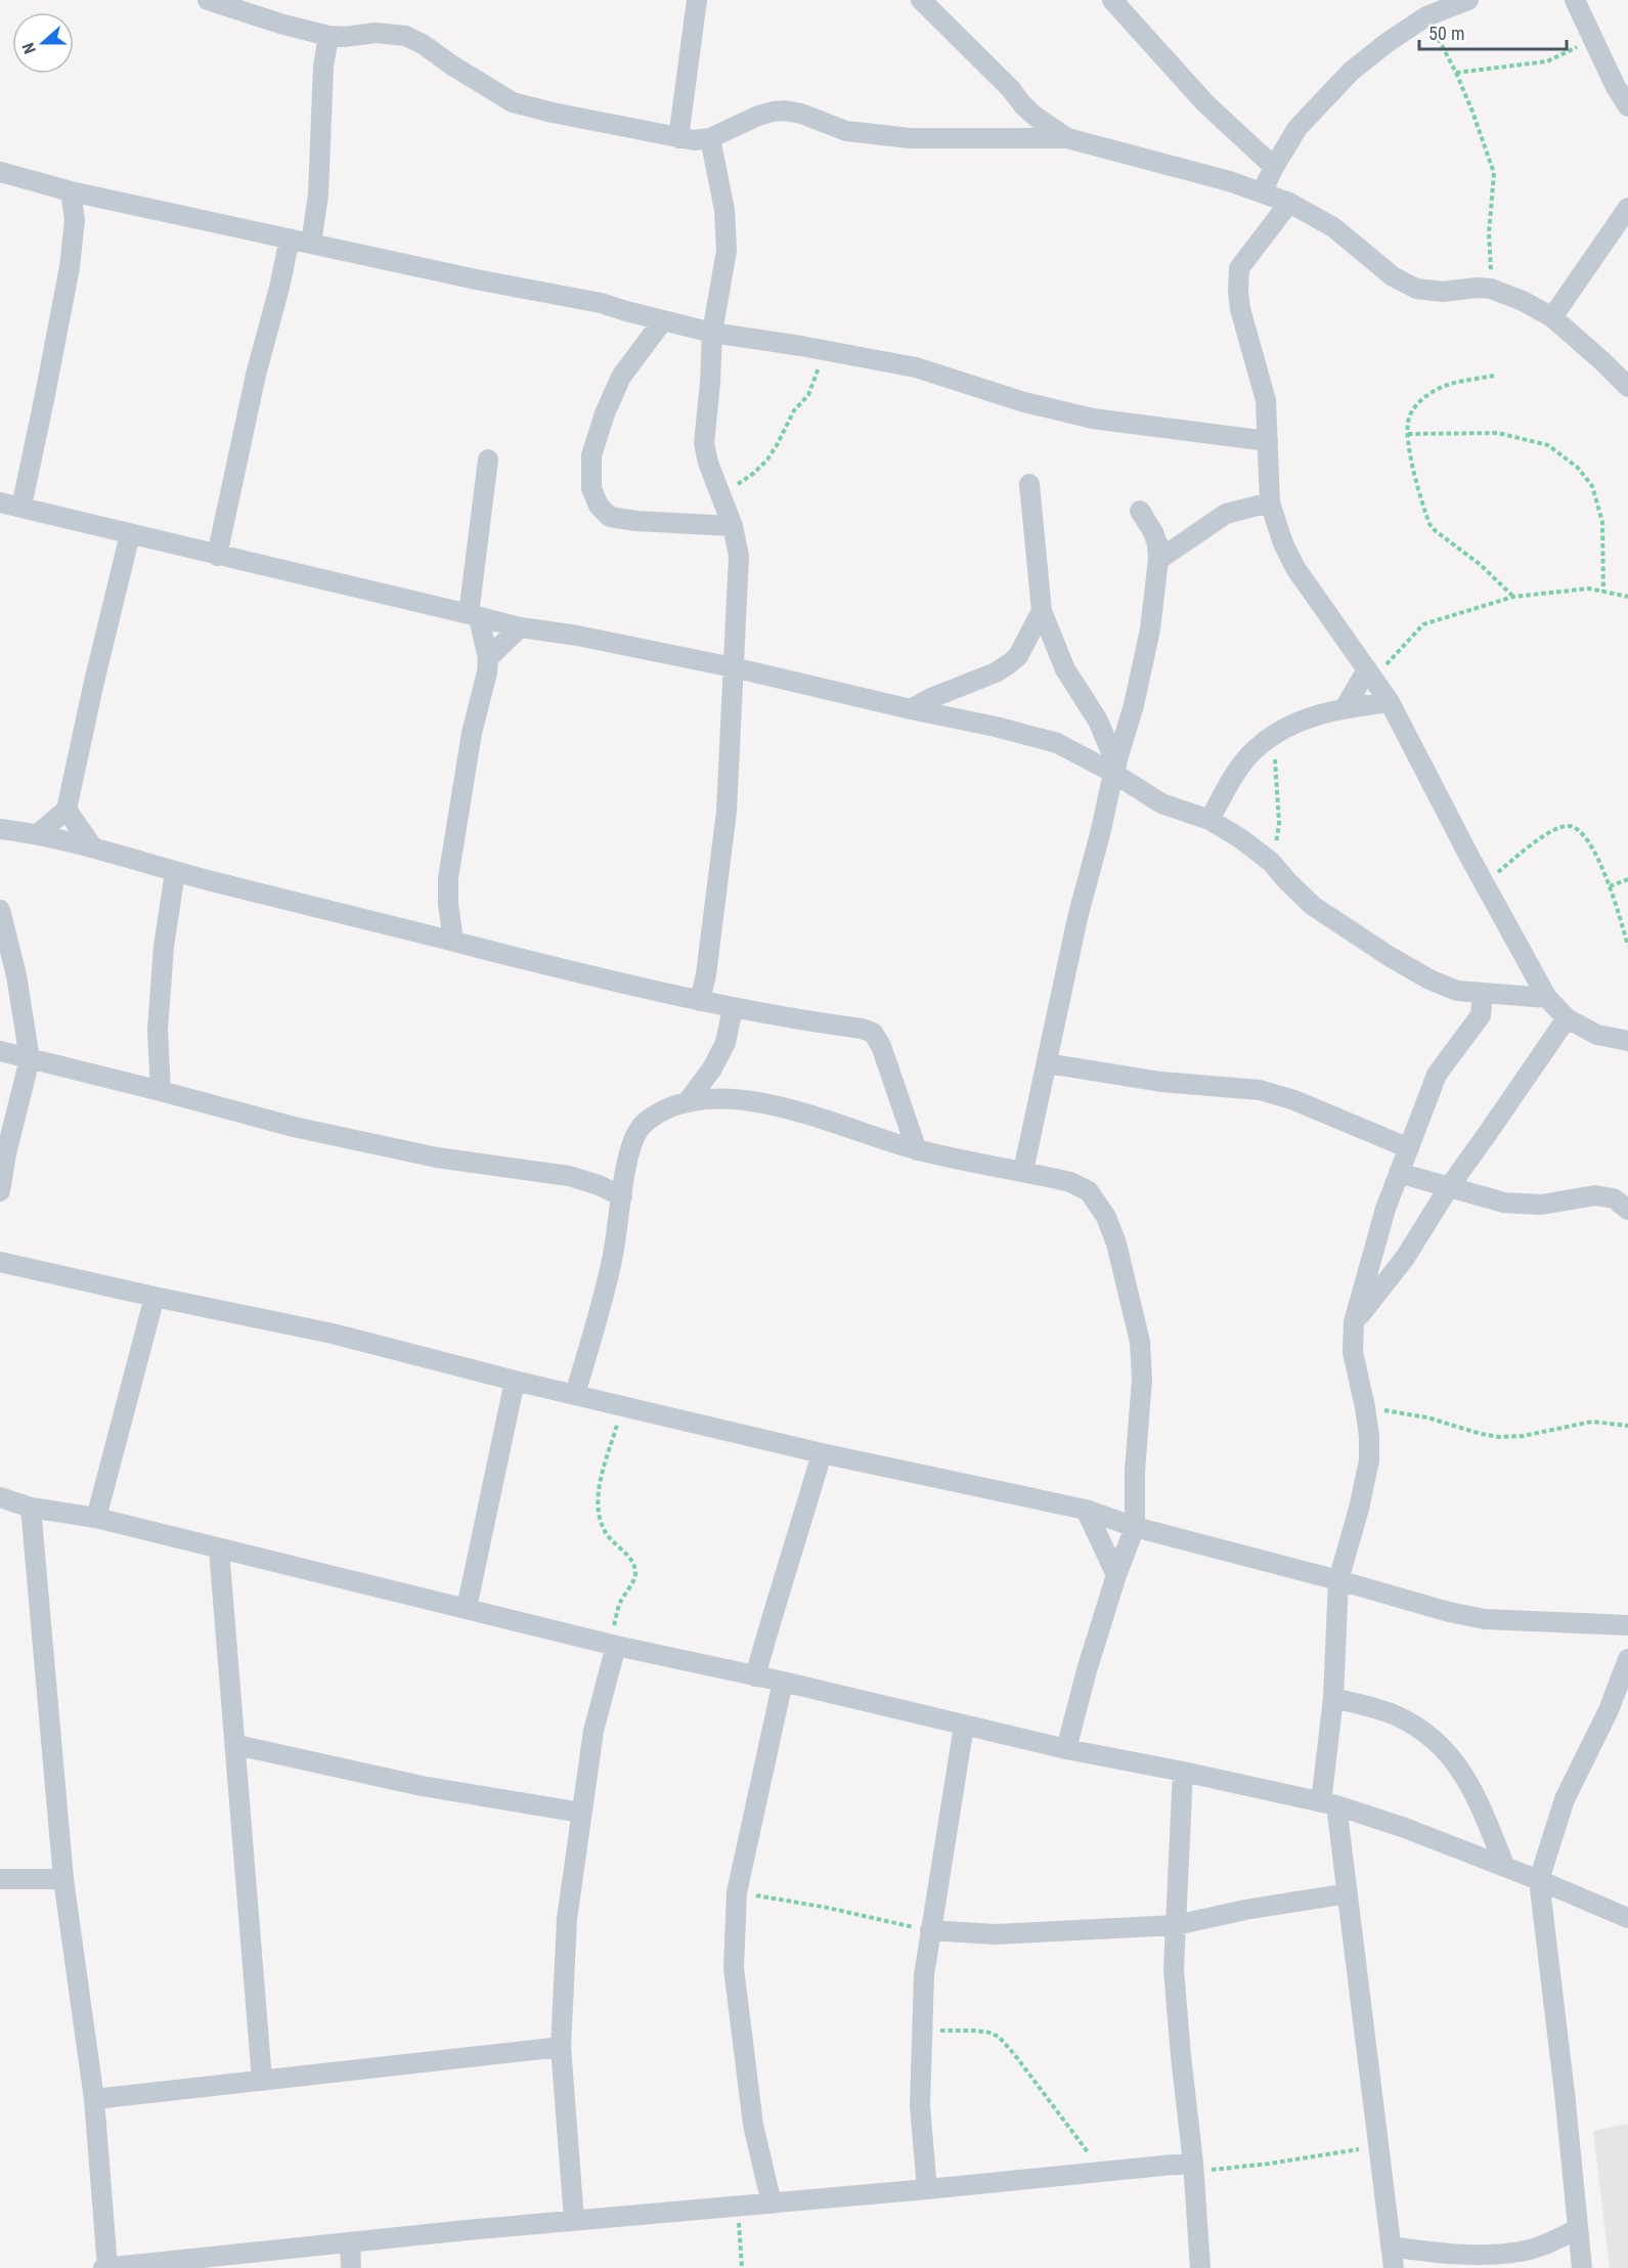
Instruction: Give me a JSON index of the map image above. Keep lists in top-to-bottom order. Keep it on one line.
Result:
{"scale_bar":"50 m","north":"left"}
